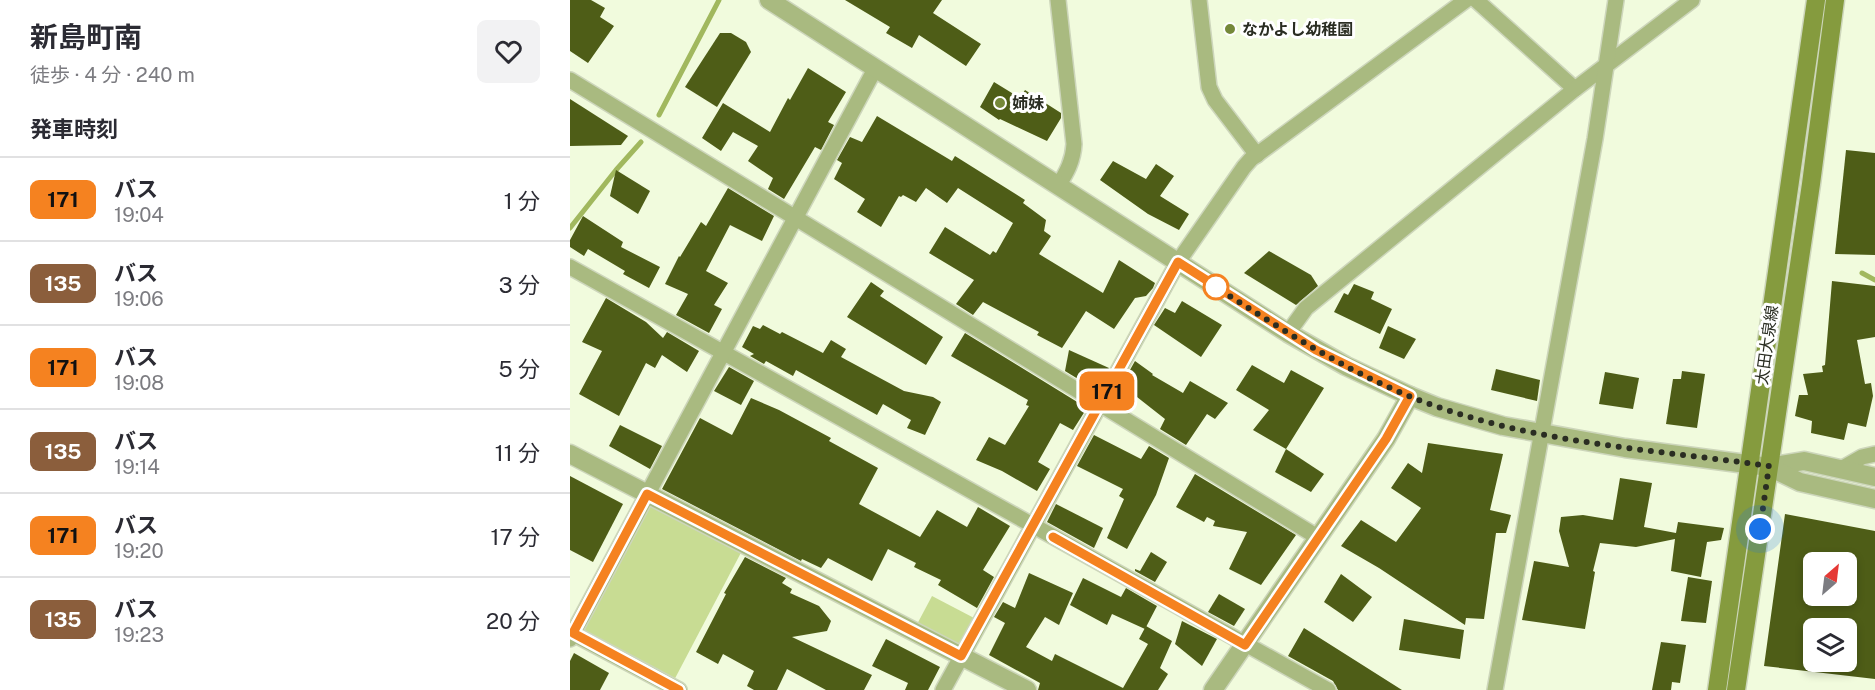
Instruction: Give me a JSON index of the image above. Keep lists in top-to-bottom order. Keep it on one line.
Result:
{"streets":{"main road":["太田大泉線"]},"places":["なかよし幼稚園","姉妹"],"lines":["bus line 171"],"north":"top right","page":{"heading":[["新島町南","徒歩 · 4 分 · 240 m"],"発車時刻"],"on_map":"171","list":[{"mark":"171","name":"バス","note":"19:04","value":"1 分"},{"mark":"135","name":"バス","note":"19:06","value":"3 分"},{"mark":"171","name":"バス","note":"19:08","value":"5 分"},{"mark":"135","name":"バス","note":"19:14","value":"11 分"},{"mark":"171","name":"バス","note":"19:20","value":"17 分"},{"mark":"135","name":"バス","note":"19:23","value":"20 分"}]}}
